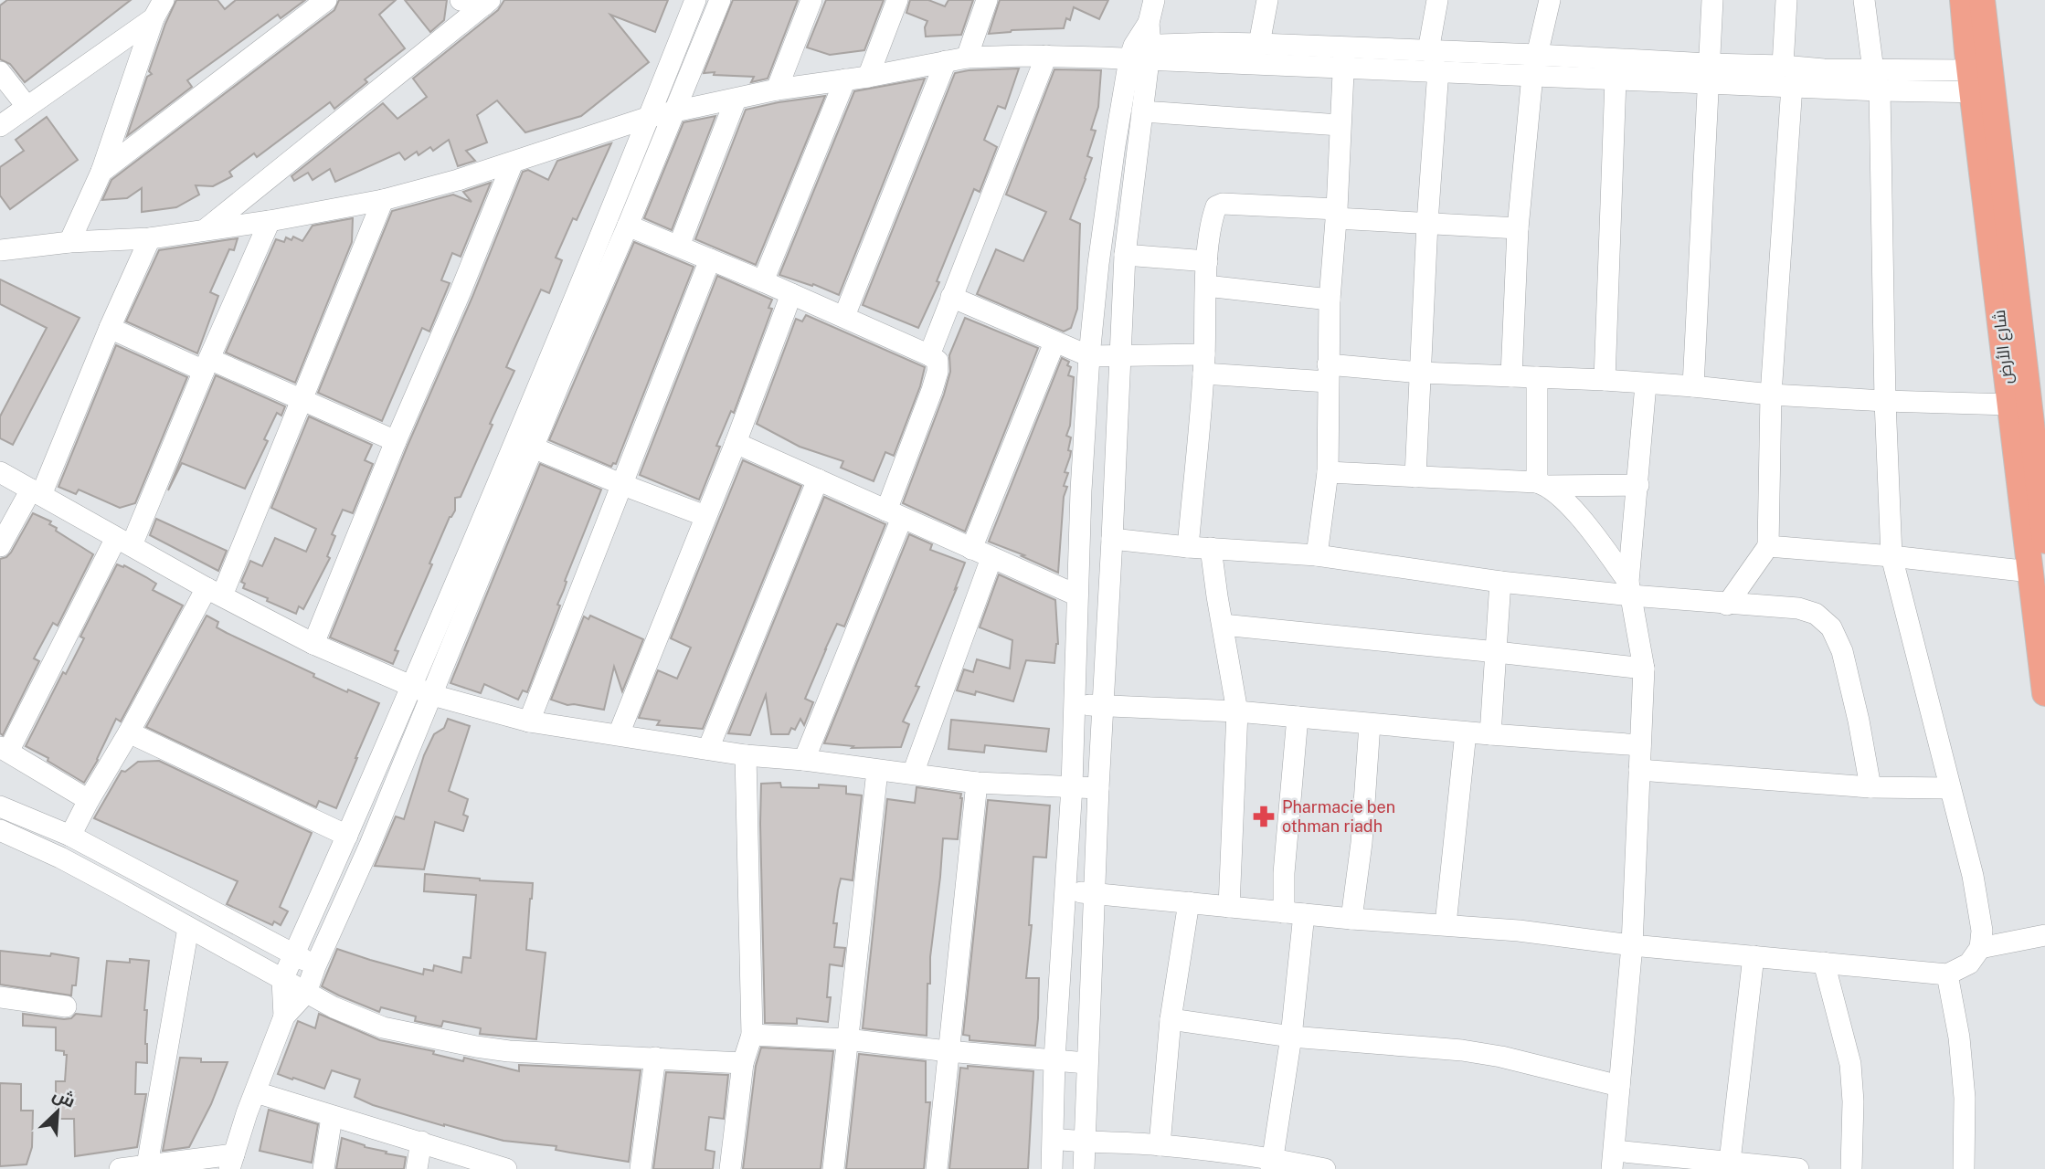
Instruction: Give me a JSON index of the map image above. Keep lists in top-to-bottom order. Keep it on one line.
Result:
{"streets":{"main road":["شارع الأرض"]},"places":{"pharmacy":["Pharmacie ben othman riadh"]},"north":"top right"}
